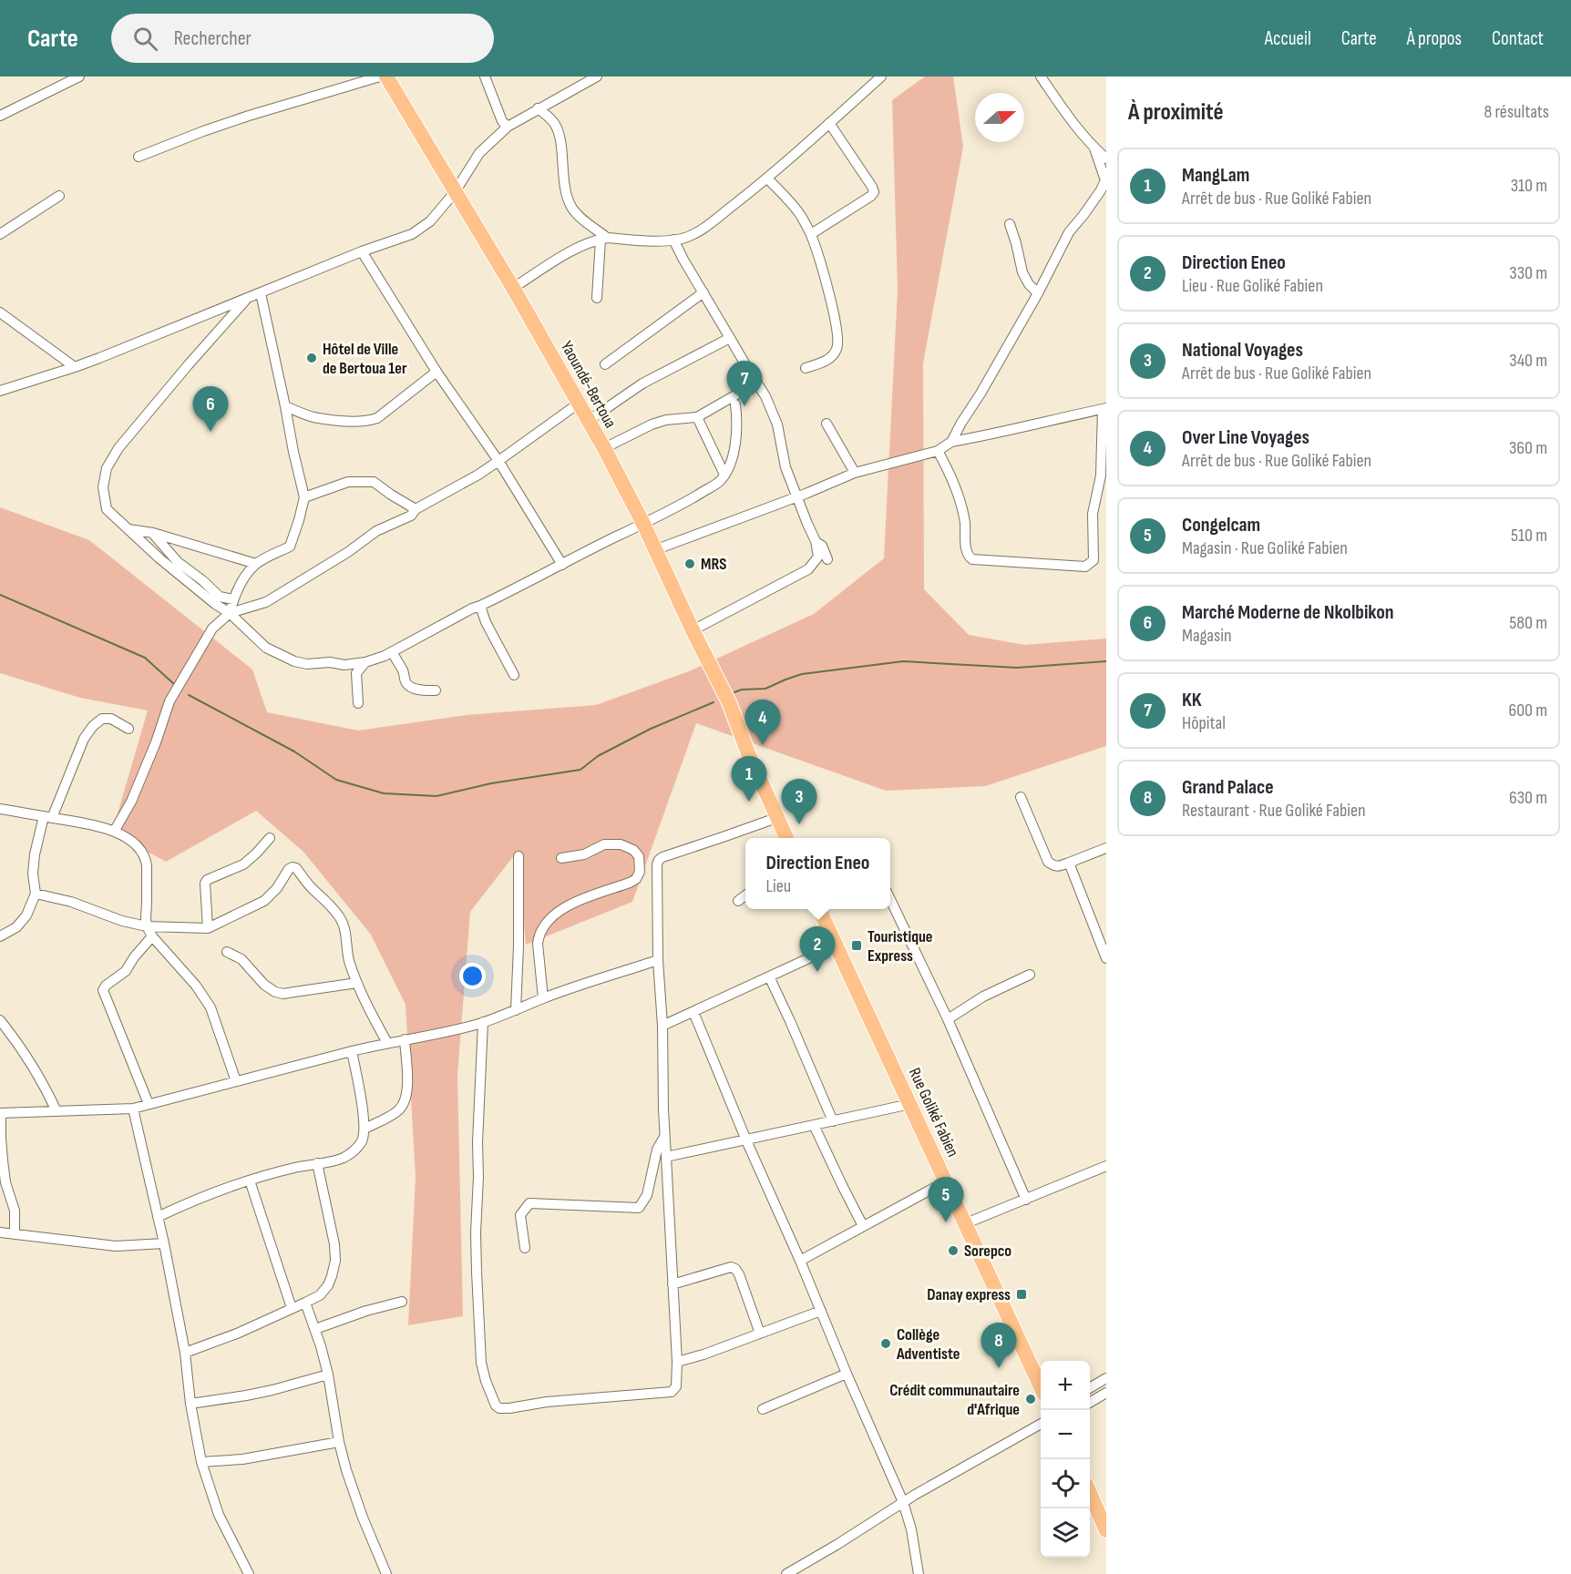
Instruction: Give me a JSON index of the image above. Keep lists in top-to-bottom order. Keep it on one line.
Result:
{"streets":{"highway":["Yaoundé-Bertoua","Rue Goliké Fabien"]},"places":{"other":["Hôtel de Ville de Bertoua 1er","MRS","Sorepco","Collège Adventiste","Crédit communautaire d'Afrique"],"transit":["Touristique Express","Danay express"]},"north":"right","page":{"header":"Carte","search":"Rechercher","nav":["Accueil","Carte","À propos","Contact"],"heading":["À proximité","8 résultats"],"list":[{"mark":"1","name":"MangLam","note":"Arrêt de bus · Rue Goliké Fabien","value":"310 m"},{"mark":"2","name":"Direction Eneo","note":"Lieu · Rue Goliké Fabien","value":"330 m"},{"mark":"3","name":"National Voyages","note":"Arrêt de bus · Rue Goliké Fabien","value":"340 m"},{"mark":"4","name":"Over Line Voyages","note":"Arrêt de bus · Rue Goliké Fabien","value":"360 m"},{"mark":"5","name":"Congelcam","note":"Magasin · Rue Goliké Fabien","value":"510 m"},{"mark":"6","name":"Marché Moderne de Nkolbikon","note":"Magasin","value":"580 m"},{"mark":"7","name":"KK","note":"Hôpital","value":"600 m"},{"mark":"8","name":"Grand Palace","note":"Restaurant · Rue Goliké Fabien","value":"630 m"}],"pins":["7","6","4","1","3","2","5","8"],"popup":["Direction Eneo","Lieu"],"map_buttons":["+","−"]}}
